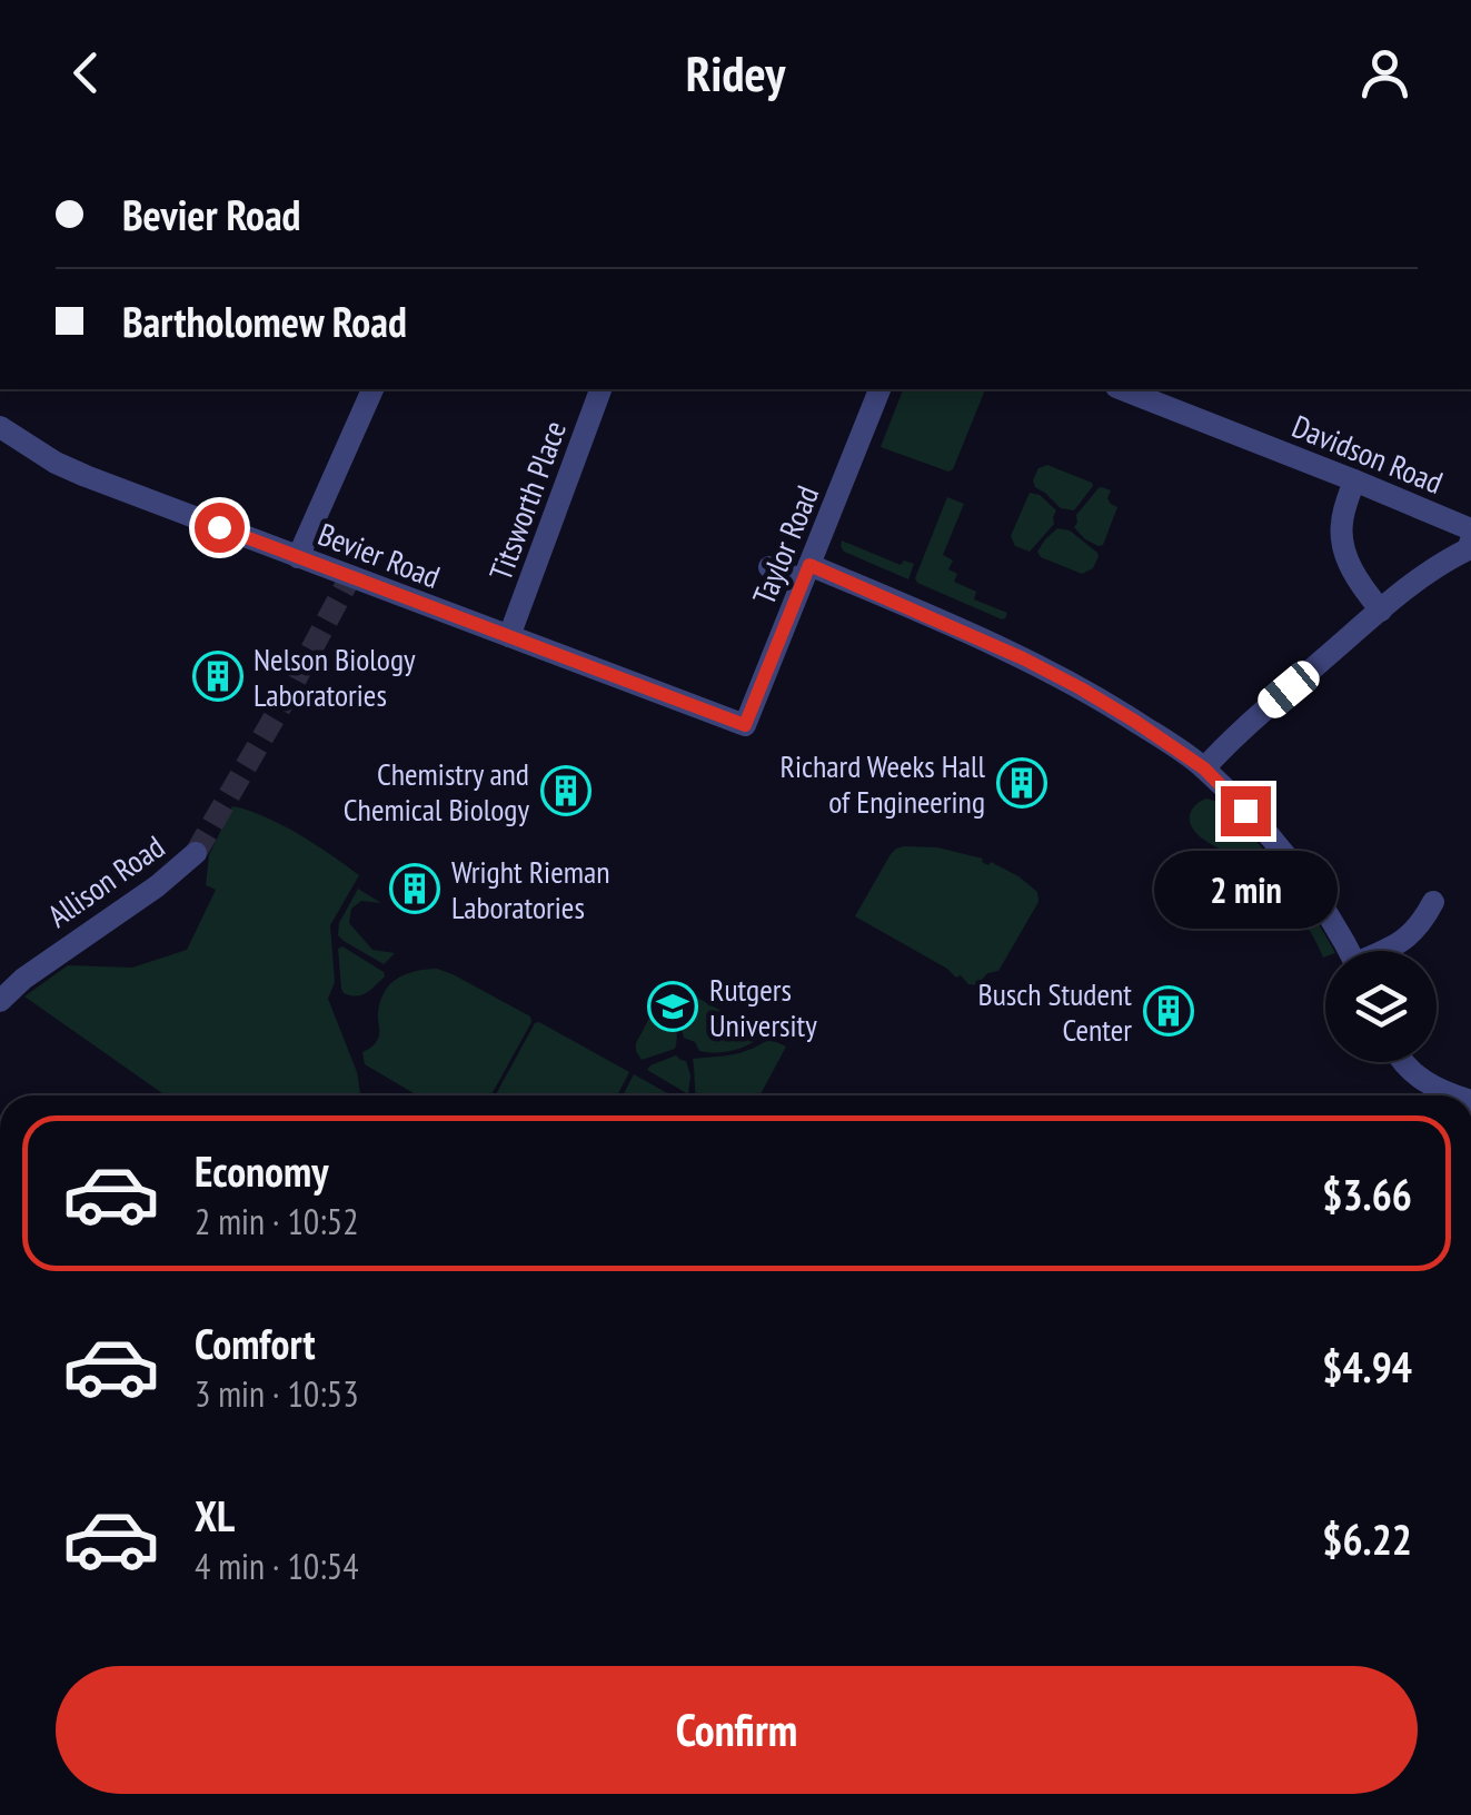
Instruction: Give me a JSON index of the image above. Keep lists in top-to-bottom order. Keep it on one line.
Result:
{"streets":{"street":["Davidson Road","Titsworth Place","Taylor Road","Bevier Road","Allison Road"]},"crossings":[["Titsworth Place","Bevier Road"],["Taylor Road","Bevier Road"]],"places":{"building":["Nelson Biology Laboratories","Richard Weeks Hall of Engineering","Chemistry and Chemical Biology","Wright Rieman Laboratories","Busch Student Center"],"school or university":["Rutgers University"]},"page":{"header":"Ridey","banner":["Bevier Road","Bartholomew Road"],"bubble":"2 min","list":[{"name":"Economy","note":"2 min · 10:52","value":"$3.66"},{"name":"Comfort","note":"3 min · 10:53","value":"$4.94"},{"name":"XL","note":"4 min · 10:54","value":"$6.22"}],"buttons":"Confirm"}}
